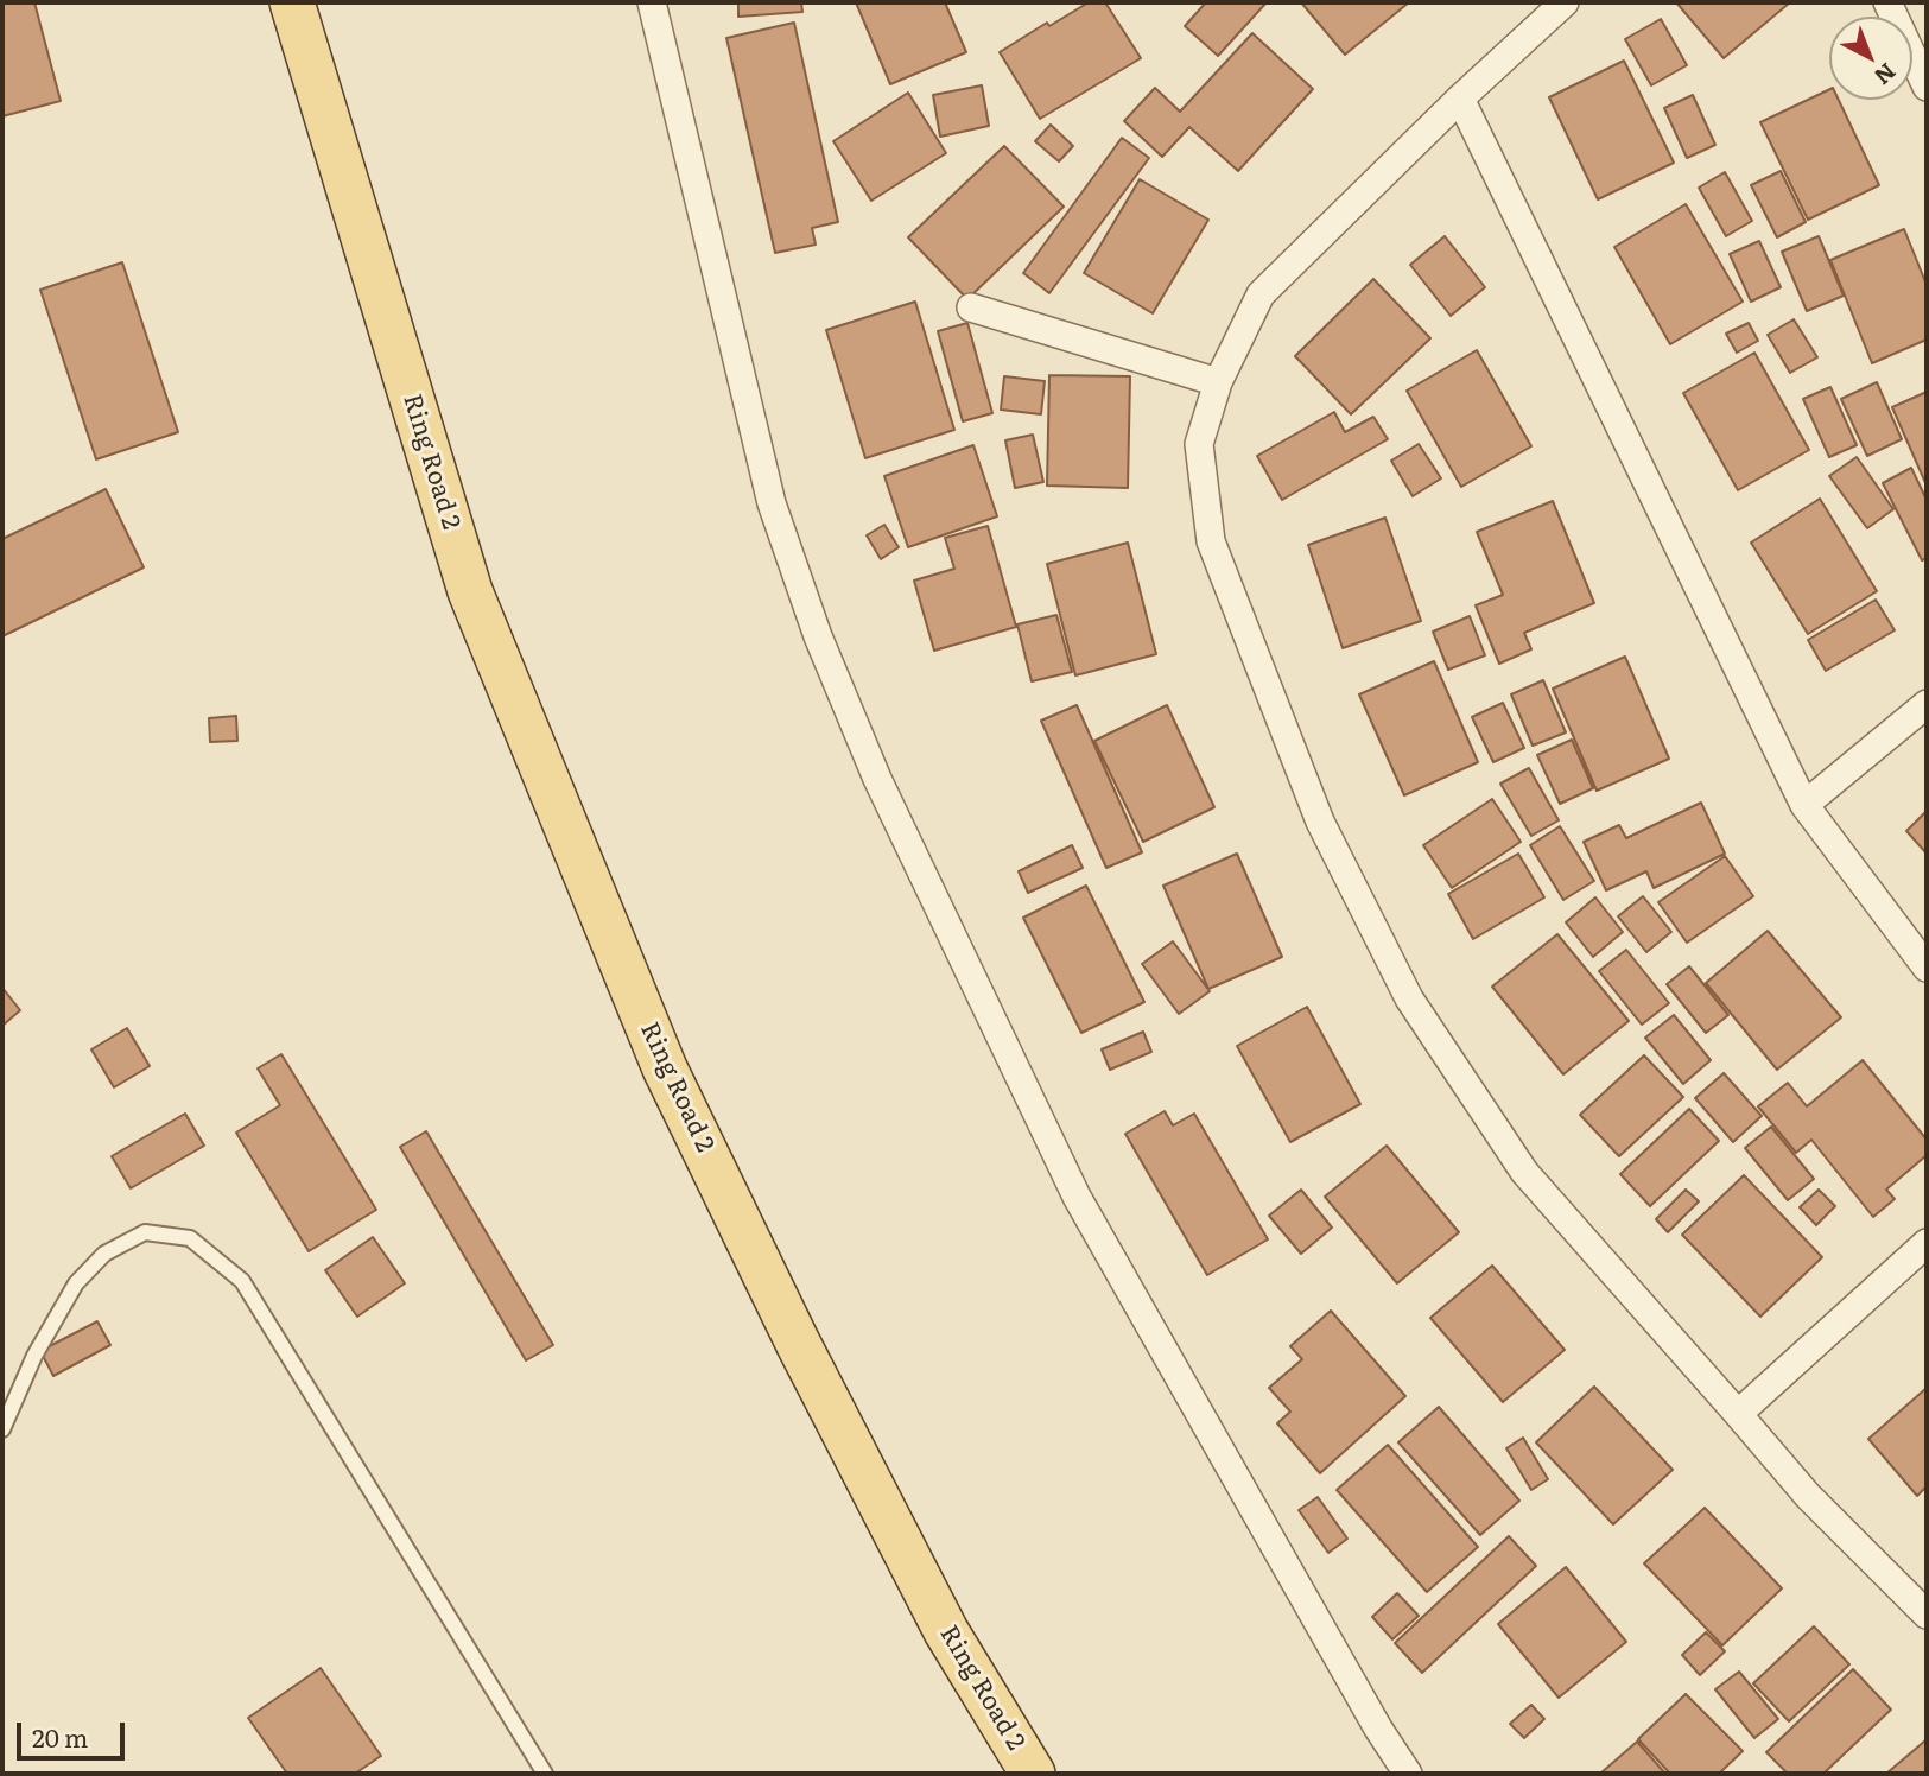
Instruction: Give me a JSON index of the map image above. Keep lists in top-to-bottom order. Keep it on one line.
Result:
{"streets":{"main road":["Ring Road 2"]},"scale_bar":"20 m","north":"bottom right"}
